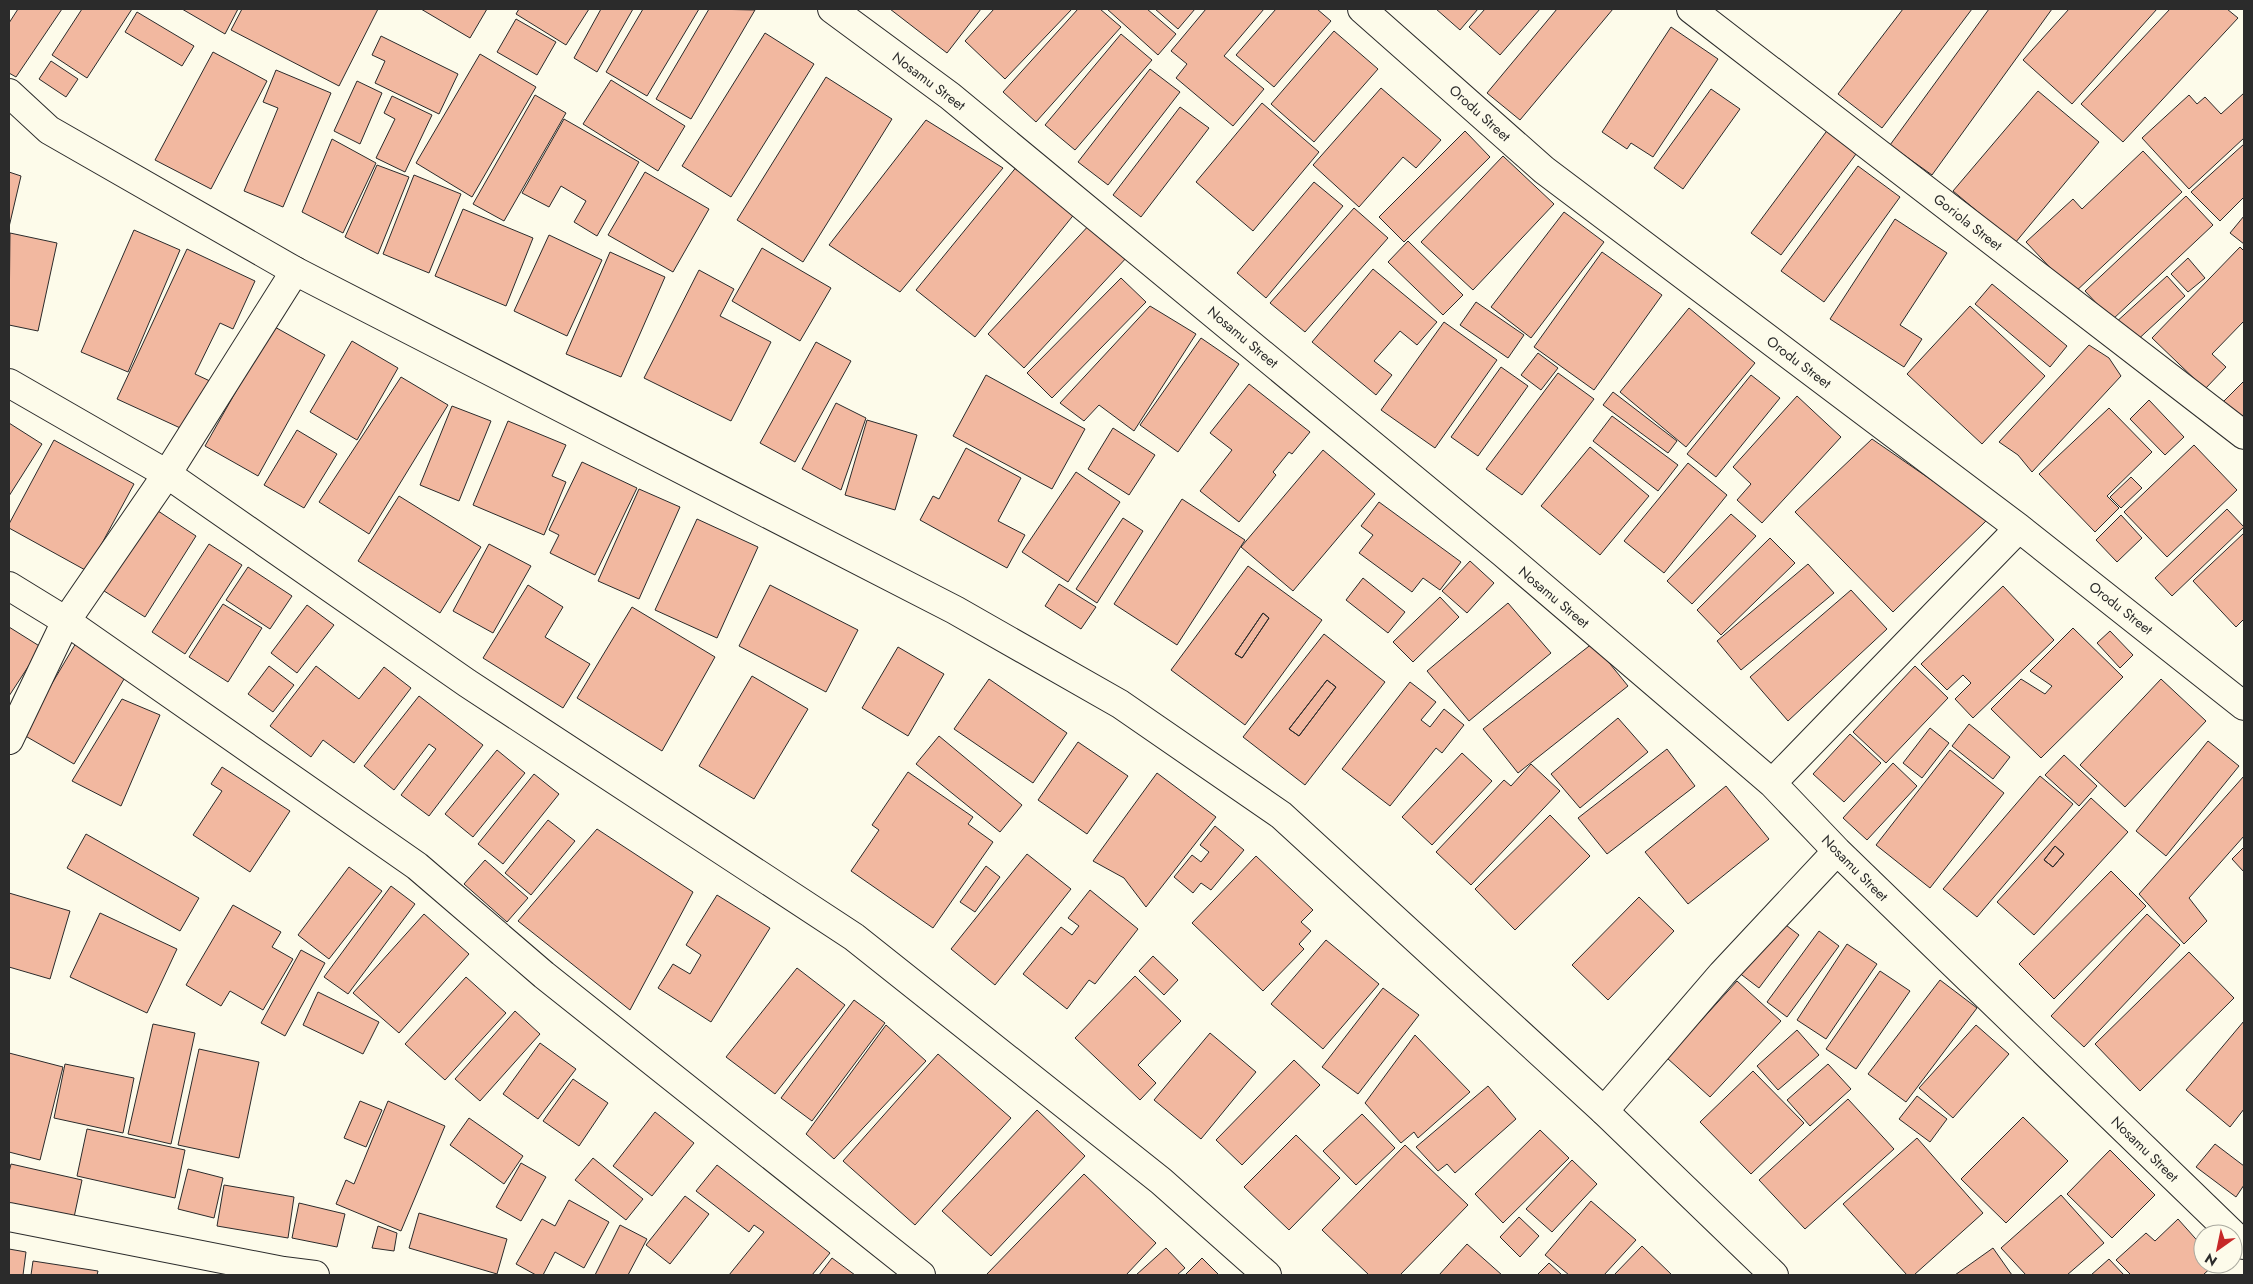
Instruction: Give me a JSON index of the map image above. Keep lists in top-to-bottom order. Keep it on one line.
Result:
{"streets":{"street":["Nosamu Street","Orodu Street","Goriola Street"]},"north":"bottom left"}
